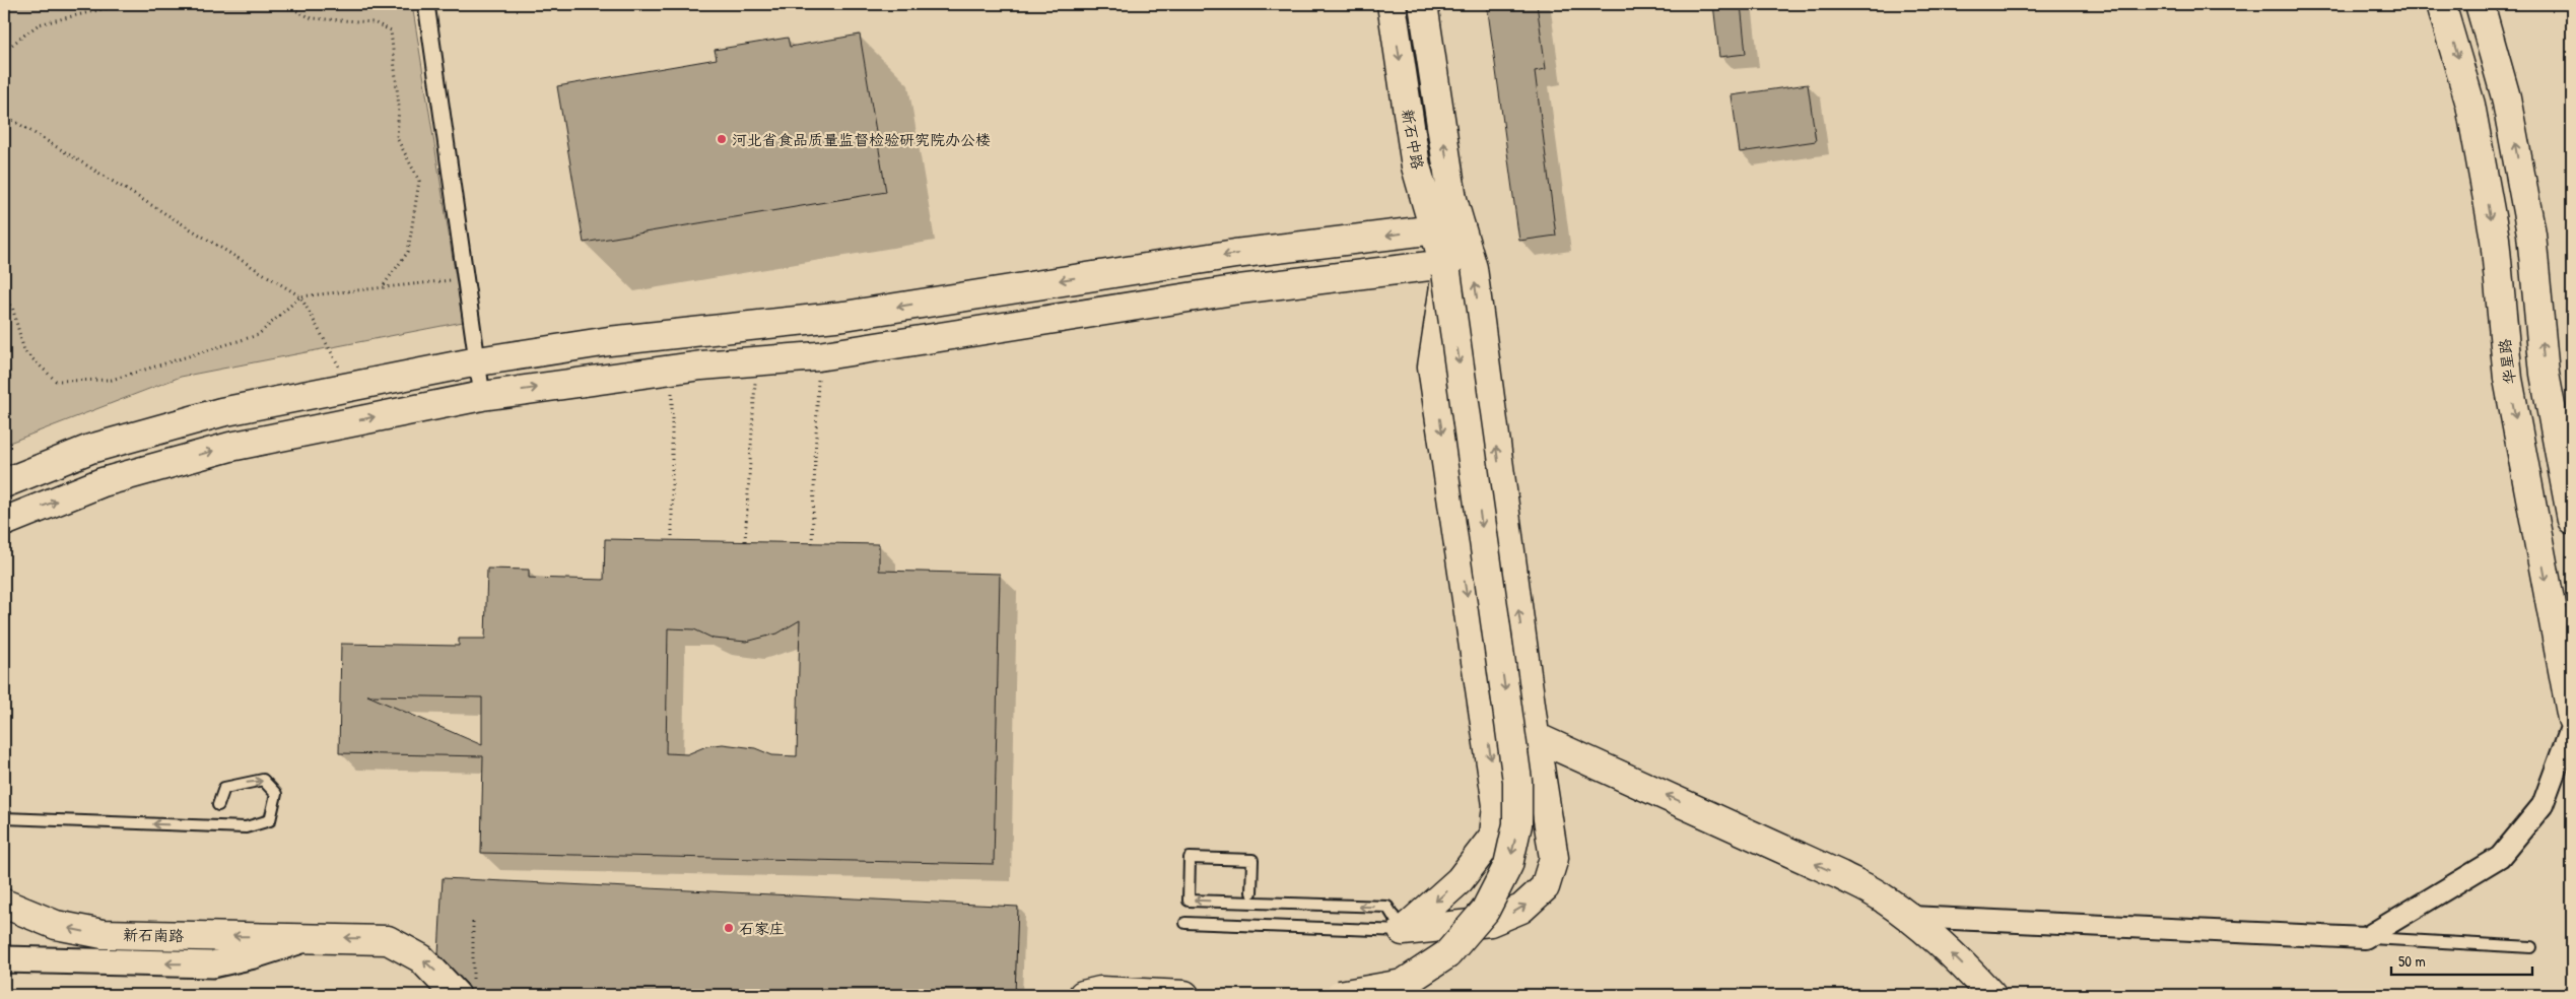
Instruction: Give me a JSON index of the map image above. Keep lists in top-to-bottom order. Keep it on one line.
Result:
{"streets":{"main road":["新石中路","华星路","新石南路"]},"one_way":["新石南路"],"places":["河北省食品质量监督检验研究院办公楼","石家庄"],"scale_bar":"50 m"}
